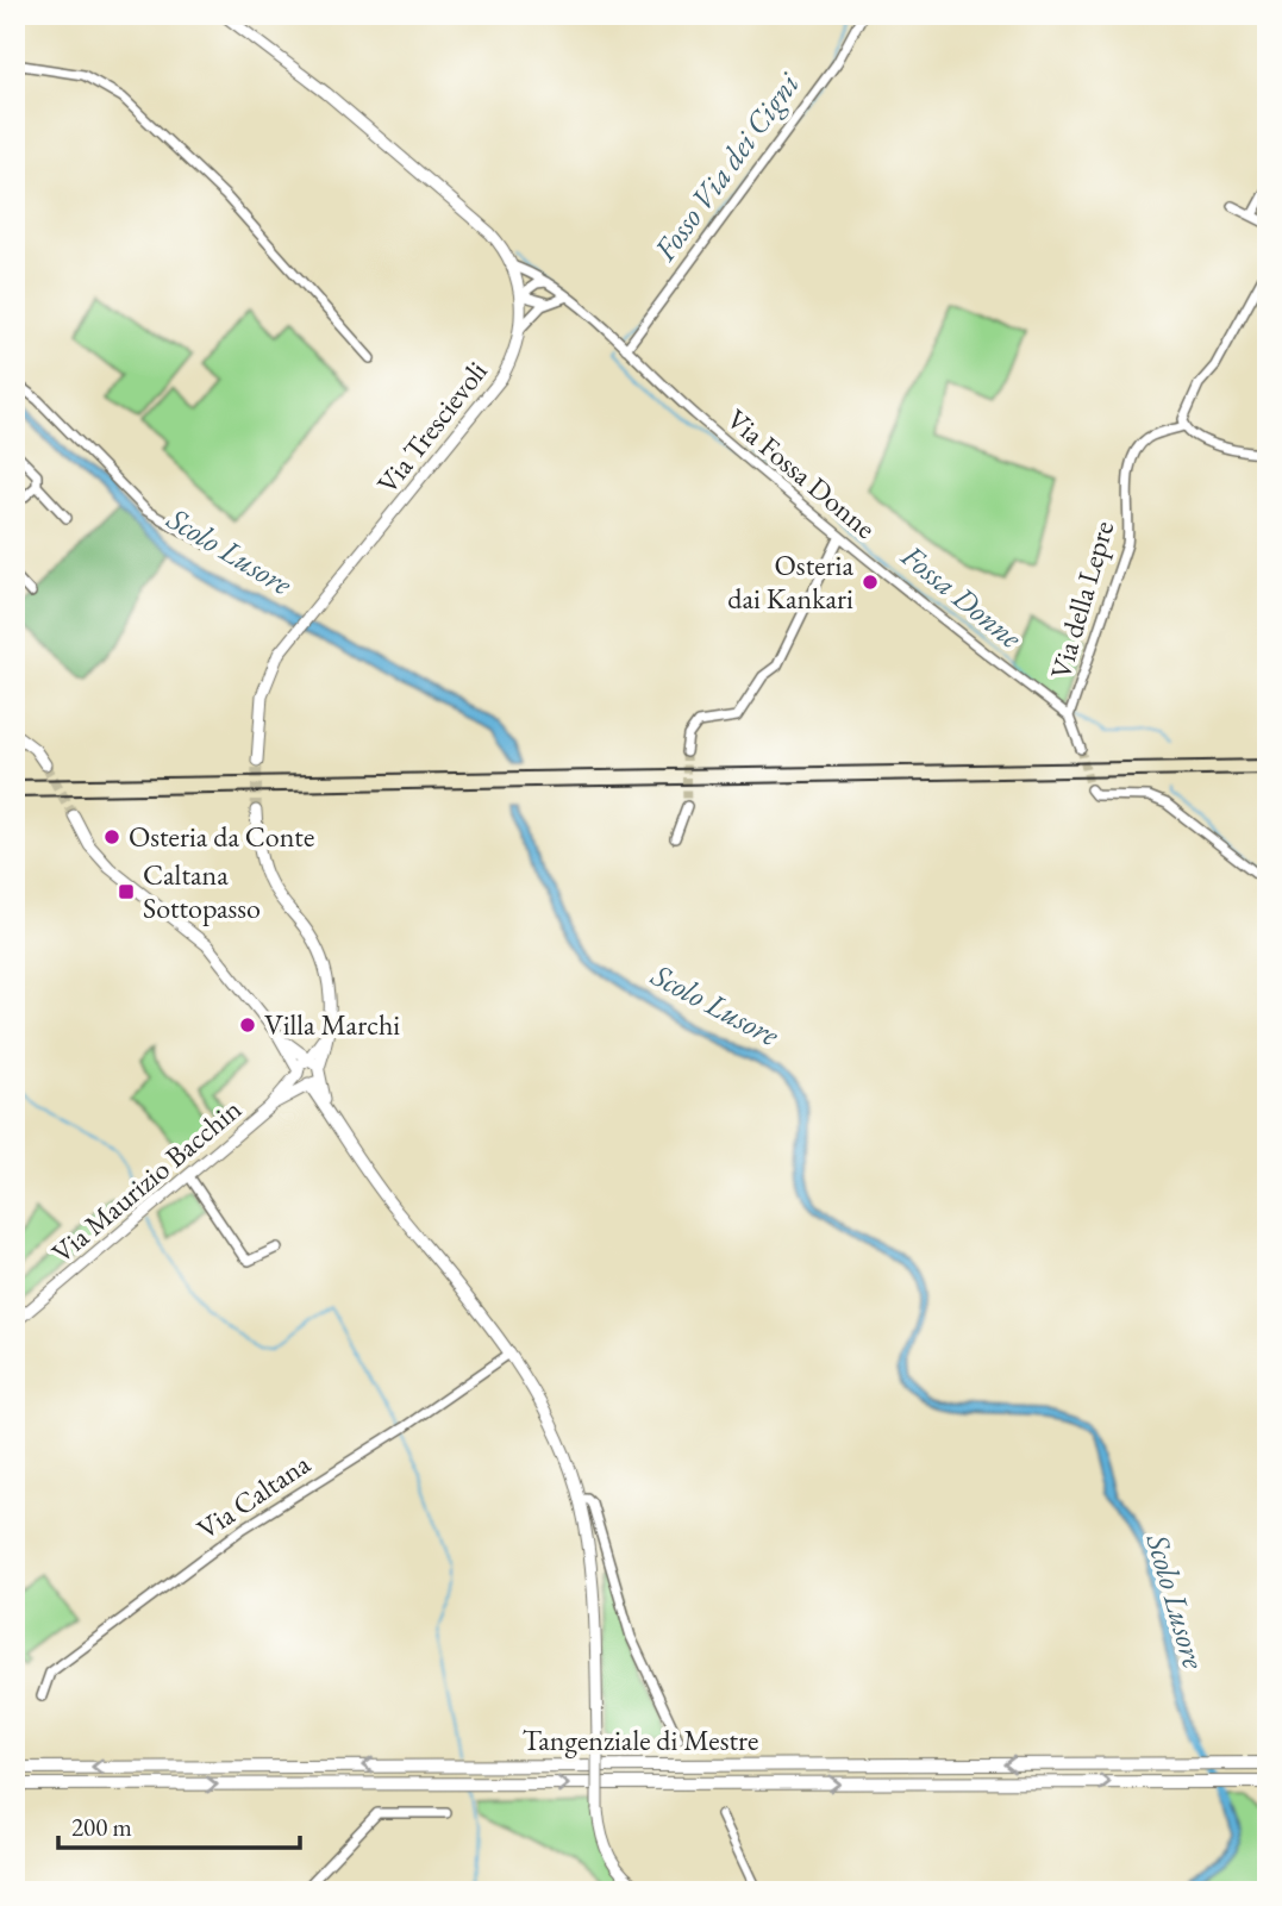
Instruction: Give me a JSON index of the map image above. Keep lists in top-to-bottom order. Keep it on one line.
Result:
{"streets":{"highway":["Tangenziale di Mestre"],"main road":["Via Trescievoli","Via Maurizio Bacchin"],"street":["Via Fossa Donne","Via della Lepre","Via Caltana"]},"crossings":[["Via Trescievoli","Via Fossa Donne"],["Via Fossa Donne","Via della Lepre"]],"water":["Fosso Via dei Cigni","Scolo Lusore","Fossa Donne"],"places":{"other":["Osteria dai Kankari","Osteria da Conte","Villa Marchi"],"transit":["Caltana Sottopasso"]},"scale_bar":"200 m"}
